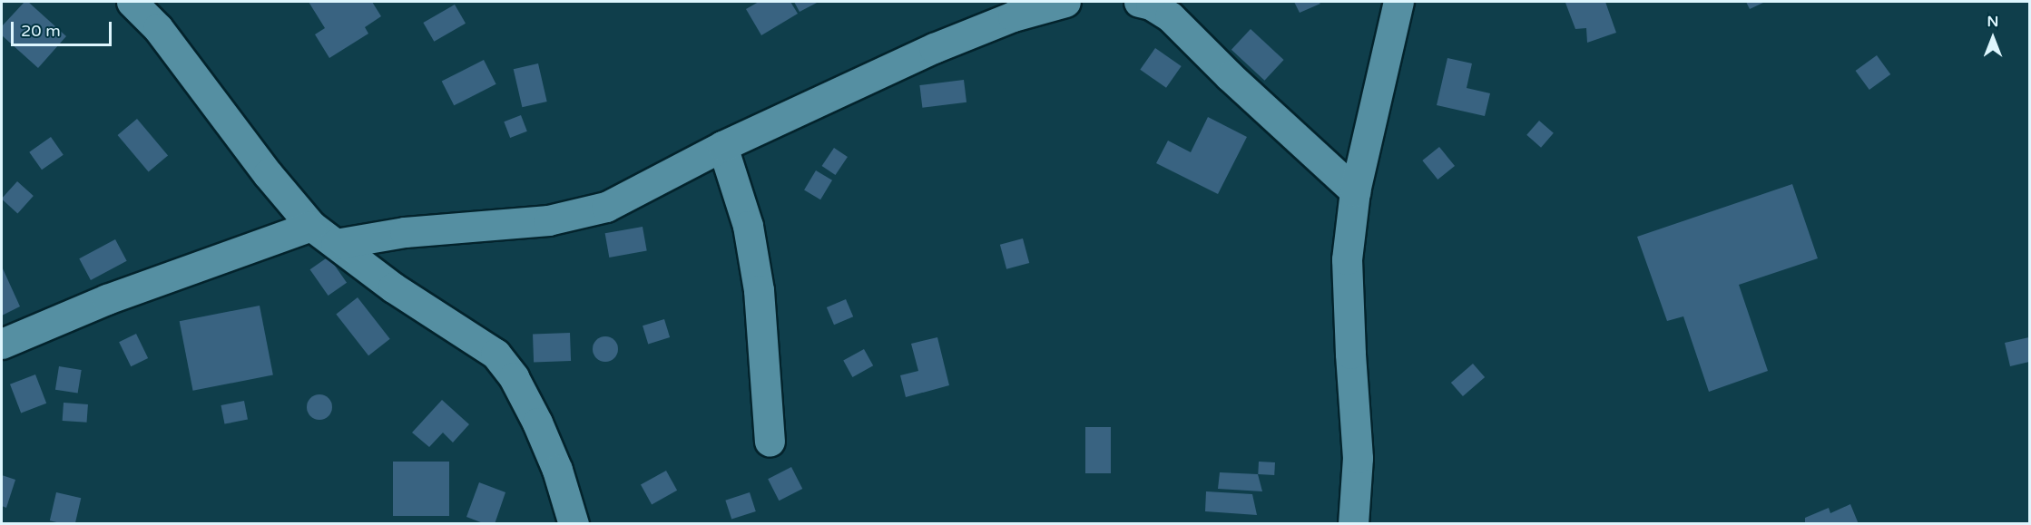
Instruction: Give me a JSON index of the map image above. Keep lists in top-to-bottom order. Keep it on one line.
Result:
{"scale_bar":"20 m","north":"top"}
